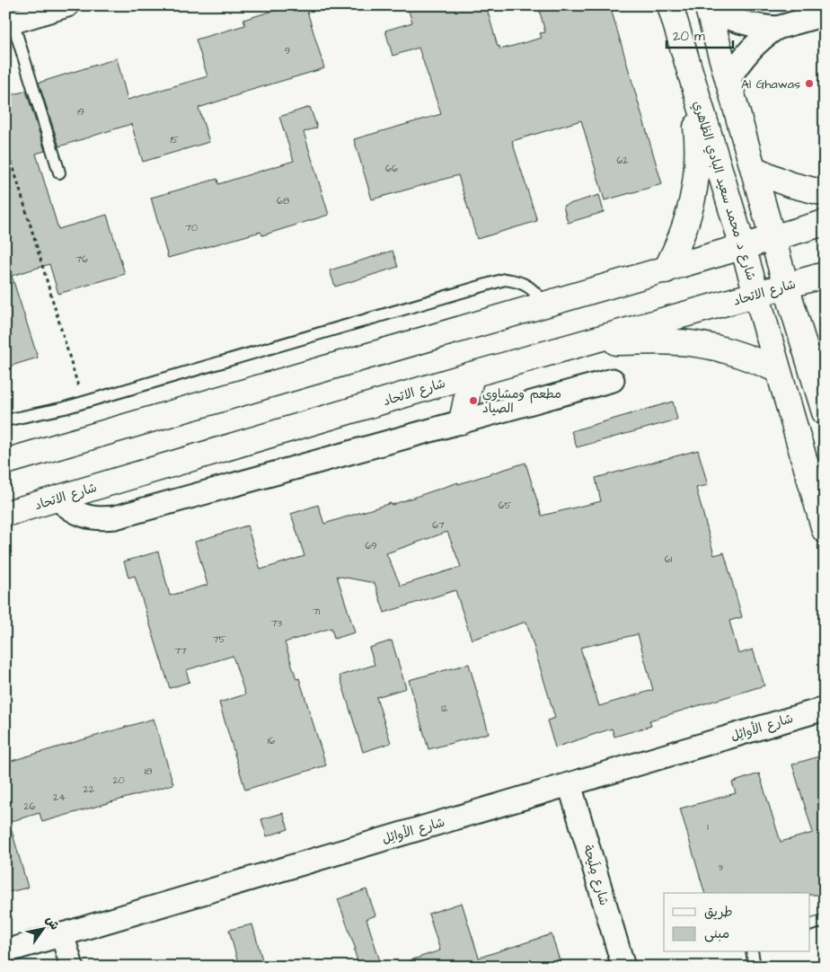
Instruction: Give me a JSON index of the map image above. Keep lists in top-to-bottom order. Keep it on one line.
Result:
{"streets":{"main road":["شارع د. محمد سعيد البادي الظاهري","شارع الاتحاد"],"street":["شارع الأوائِل","شارع مِلَيحة"]},"crossings":[["شارع د. محمد سعيد البادي الظاهري","شارع الاتحاد"],["شارع الأوائِل","شارع مِلَيحة"]],"places":["Al Ghawas","مطعم ومشاوي الصياد"],"house_numbers":["9","19","15","62","66","68","70","76","65","67","69","61","71","73","75","77","12","16","18","20","22","24","26","1","3"],"legend":["طريق","مبنى"],"scale_bar":"20 m","north":"top right"}
